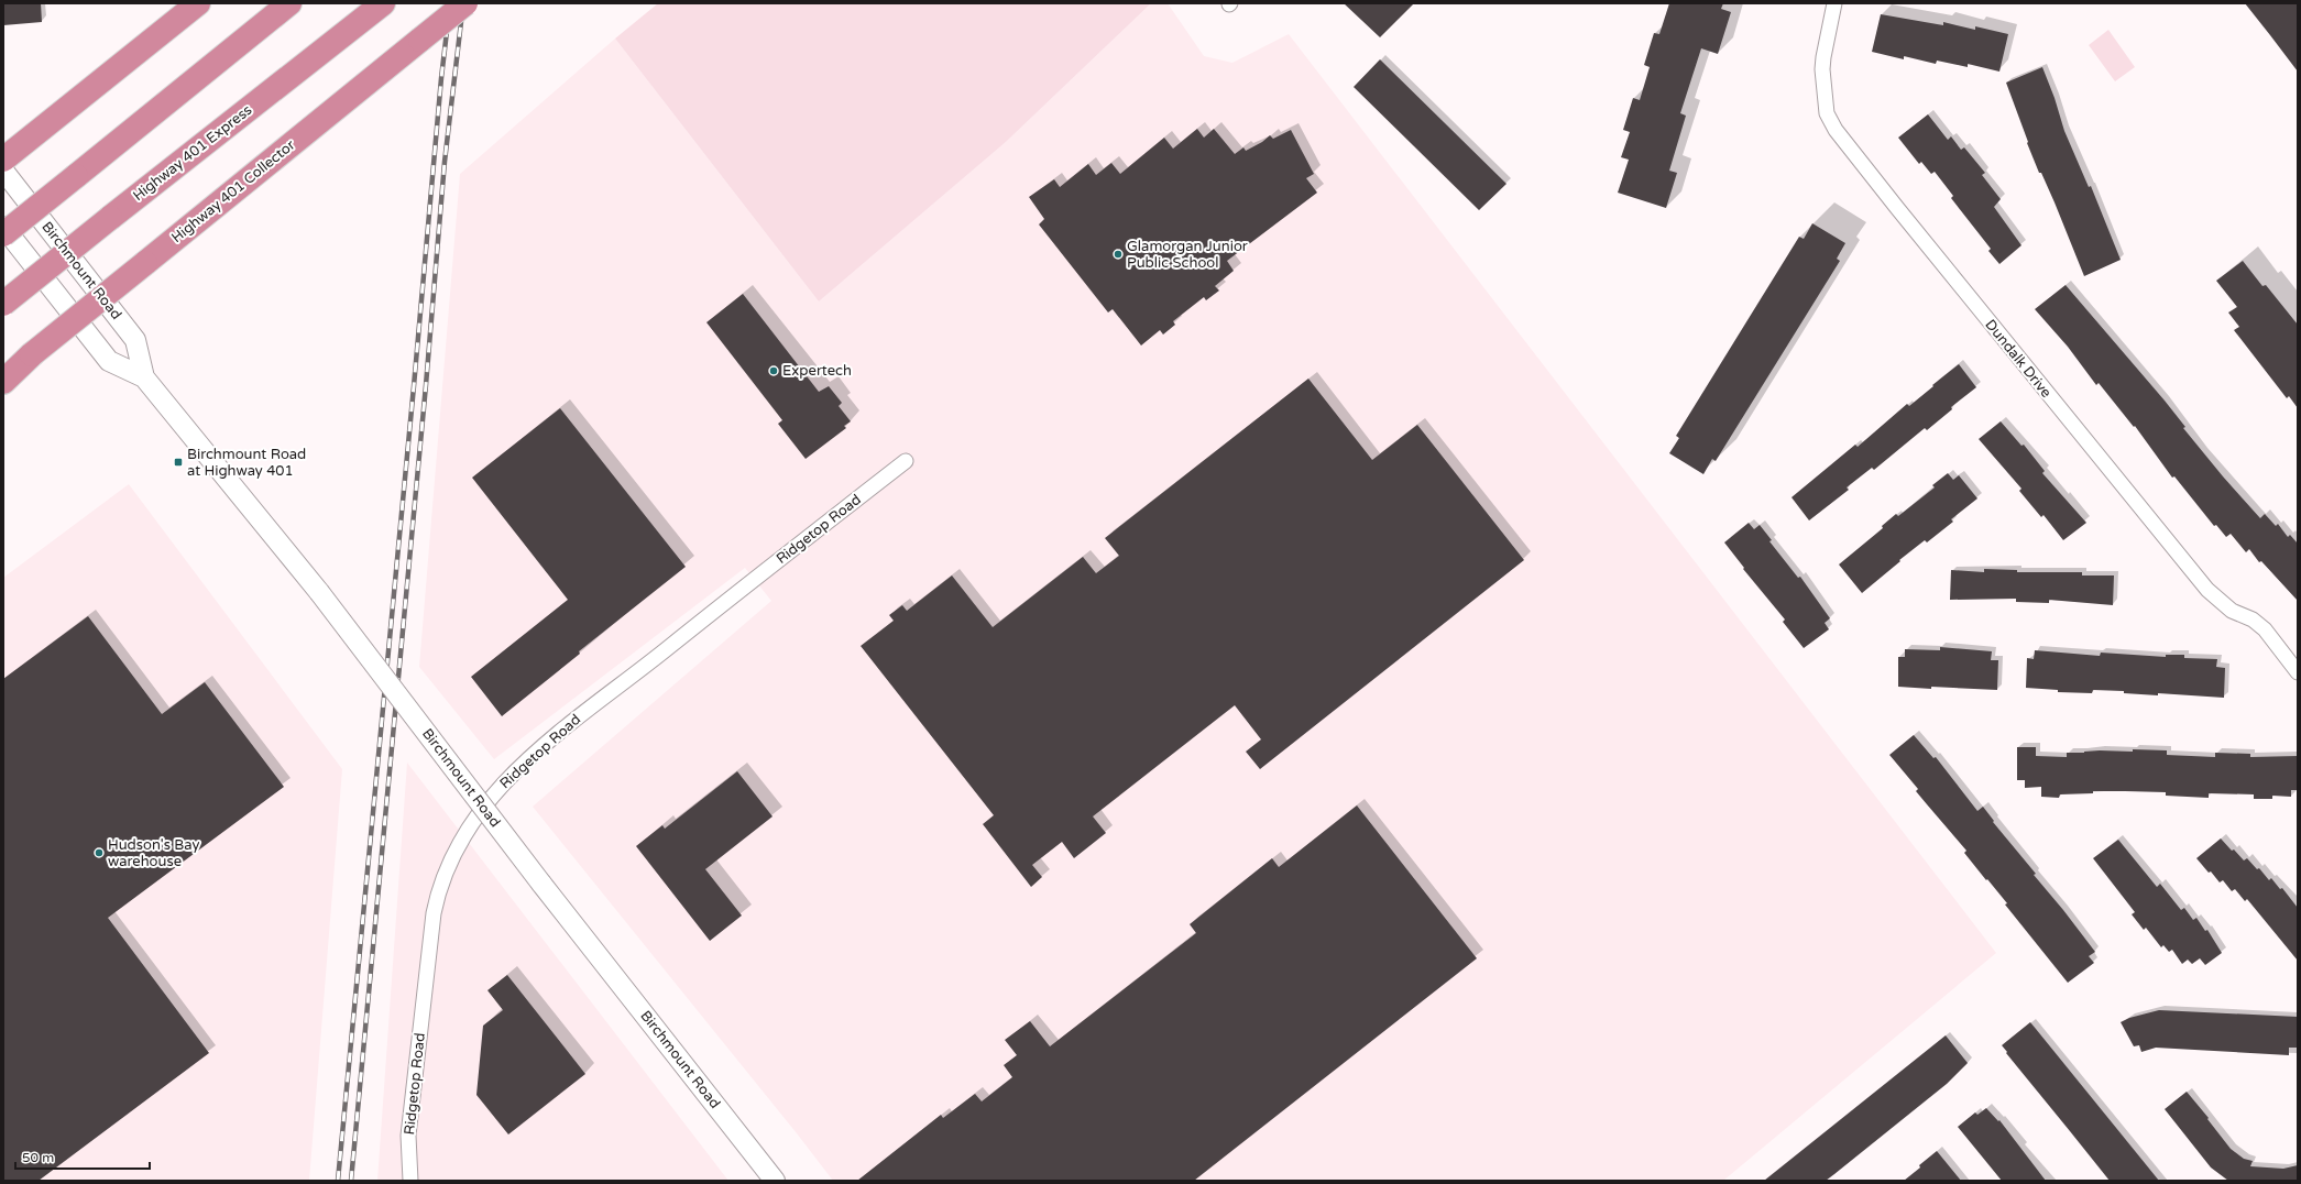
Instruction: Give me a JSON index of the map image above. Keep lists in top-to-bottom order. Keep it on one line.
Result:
{"streets":{"highway":["Highway 401 Express","Highway 401 Collector"],"main road":["Birchmount Road"],"street":["Dundalk Drive","Ridgetop Road"]},"places":{"other":["Glamorgan Junior Public School","Expertech","Hudson's Bay warehouse"],"transit":["Birchmount Road at Highway 401"]},"scale_bar":"50 m"}
